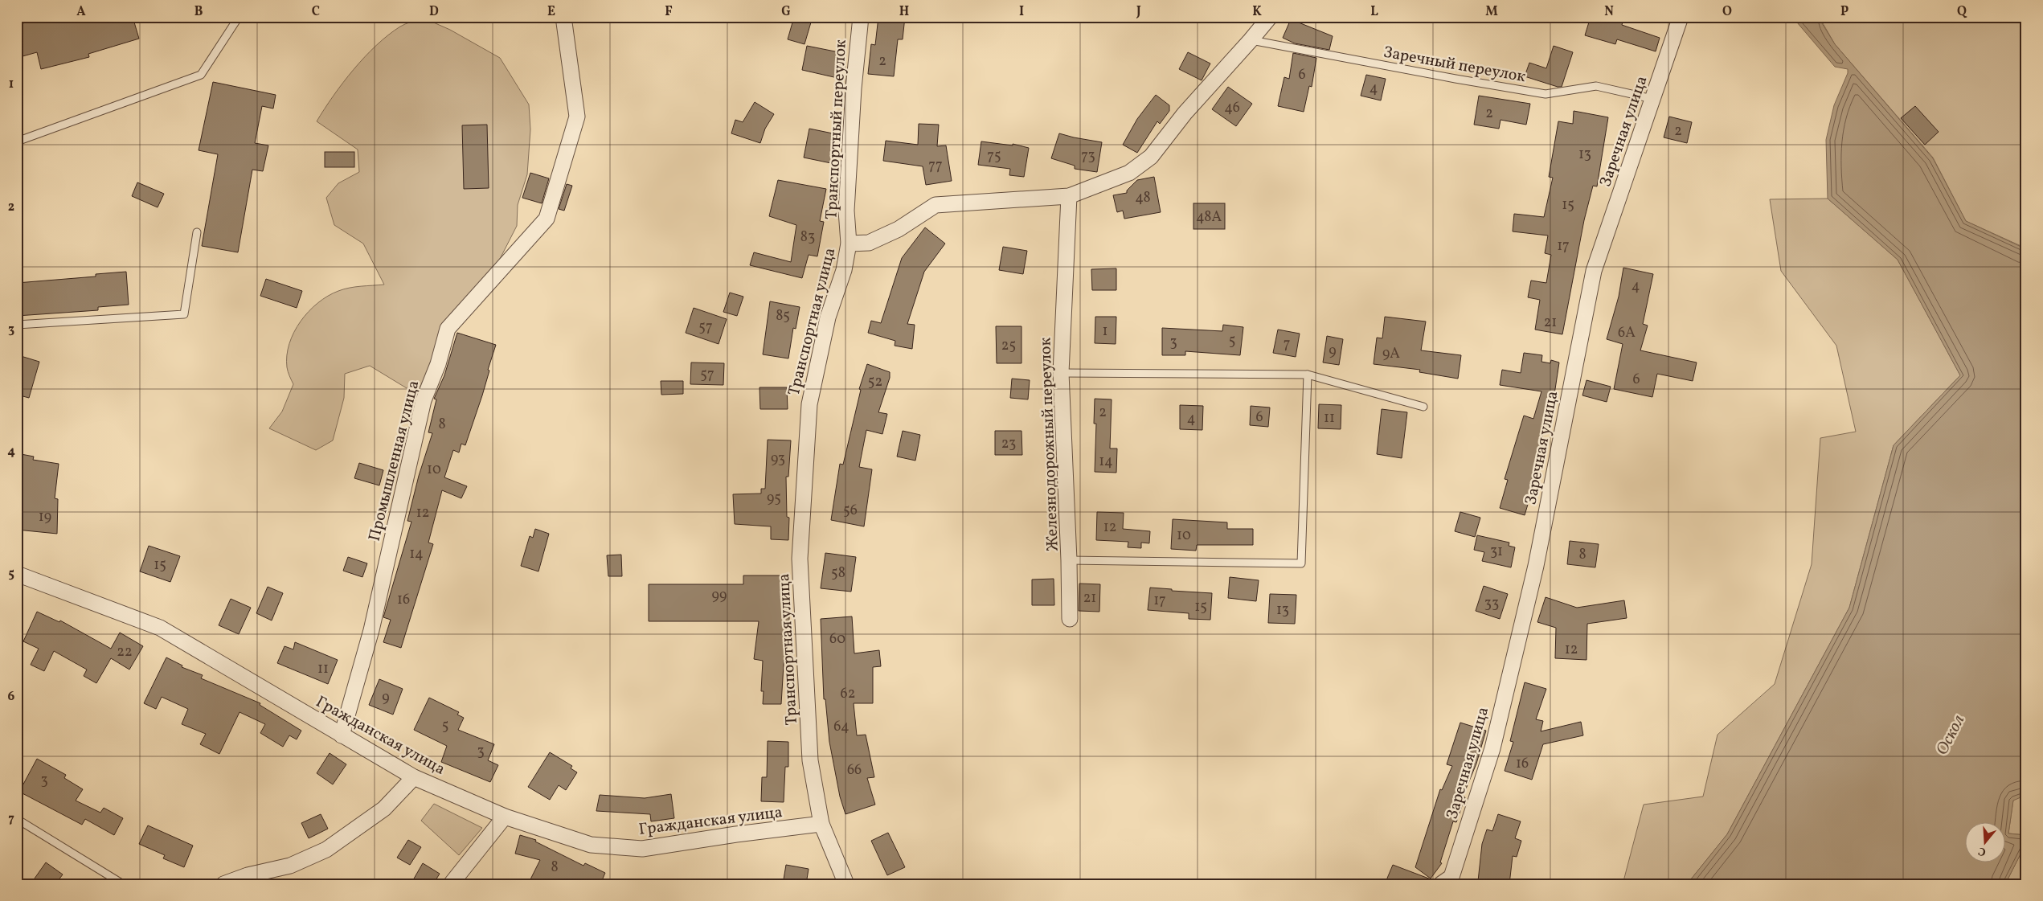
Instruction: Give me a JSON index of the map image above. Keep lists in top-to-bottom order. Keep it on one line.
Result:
{"streets":{"street":["Транспортный переулок","Заречная улица","Транспортная улица","Железнодорожный переулок","Промышленная улица","Гражданская улица"],"lane":["Заречный переулок"]},"crossings":[["Заречный переулок","Заречная улица"],["Заречный переулок","Транспортная улица"],["Транспортный переулок","Транспортная улица"],["Транспортная улица","Железнодорожный переулок"],["Транспортная улица","Гражданская улица"],["Промышленная улица","Гражданская улица"]],"water":["Оскол"],"house_numbers":["2","6","4","46","2","2","13","75","73","77","48","15","48А","83","17","4","85","21","57","1","6А","5","3","7","25","9","9А","57","6","52","2","6","11","4","8","23","93","14","10","95","56","12","19","12","10","31","14","8","15","58","99","21","16","17","33","15","13","60","12","22","11","62","9","5","64","3","16","66","3","8"],"north":"bottom","grid":{"columns":["A","B","C","D","E","F","G","H","I","J","K","L","M","N","O","P","Q"],"rows":["1","2","3","4","5","6","7"]}}
